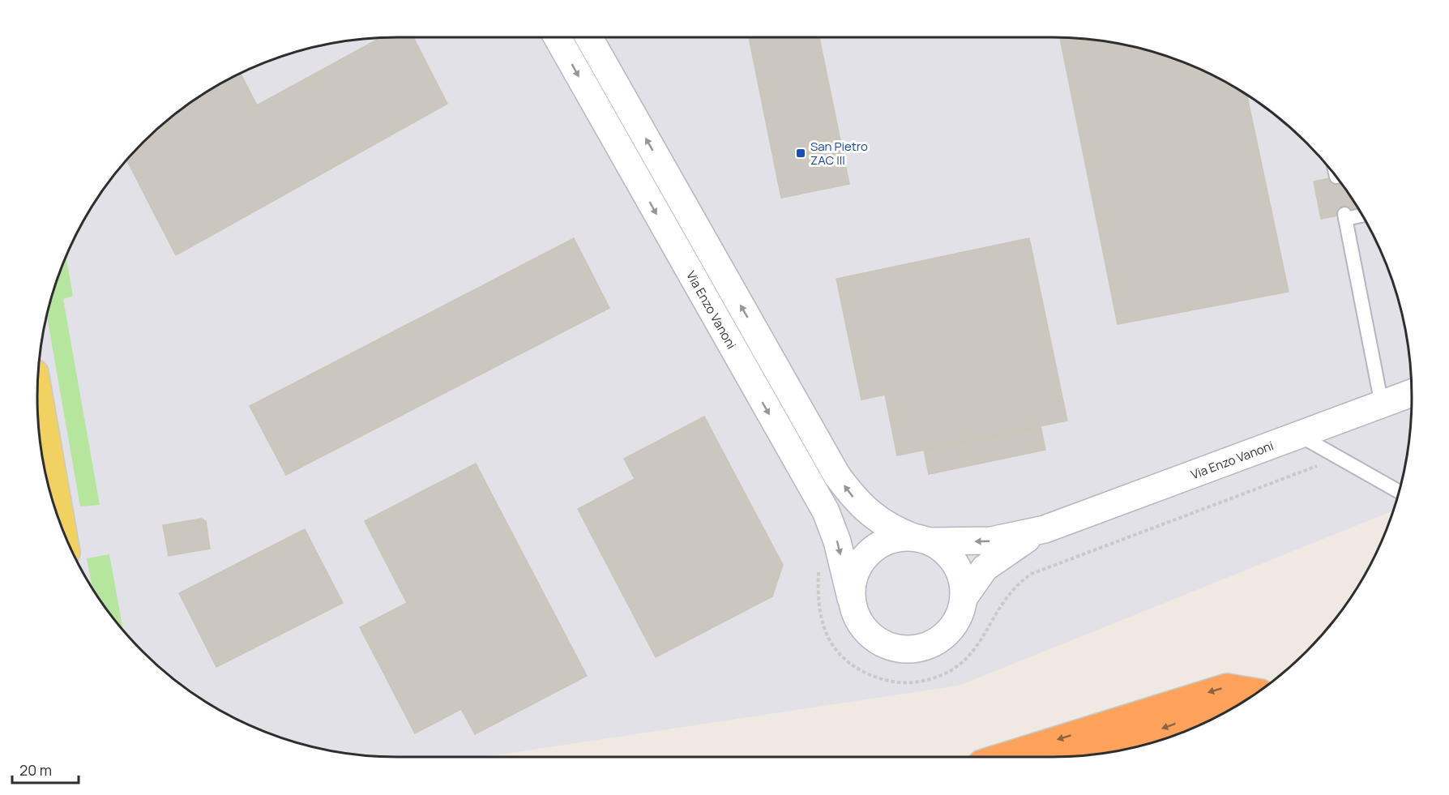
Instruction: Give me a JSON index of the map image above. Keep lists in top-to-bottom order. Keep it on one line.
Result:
{"streets":{"street":["Via Enzo Vanoni"]},"places":{"transit":["San Pietro ZAC III"]},"scale_bar":"20 m"}
